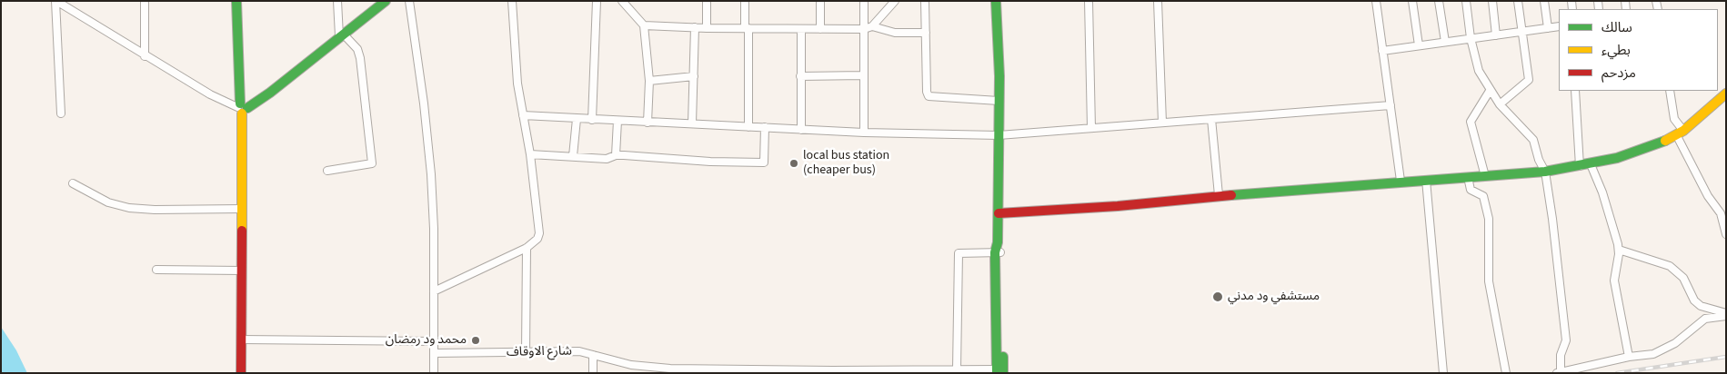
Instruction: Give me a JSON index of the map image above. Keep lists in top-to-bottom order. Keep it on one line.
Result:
{"streets":{"street":["شارع الاوقاف"]},"places":["local bus station (cheaper bus)","مستشفي ود مدني","محمد ود رمضان"],"legend":["سالك","بطيء","مزدحم"]}
